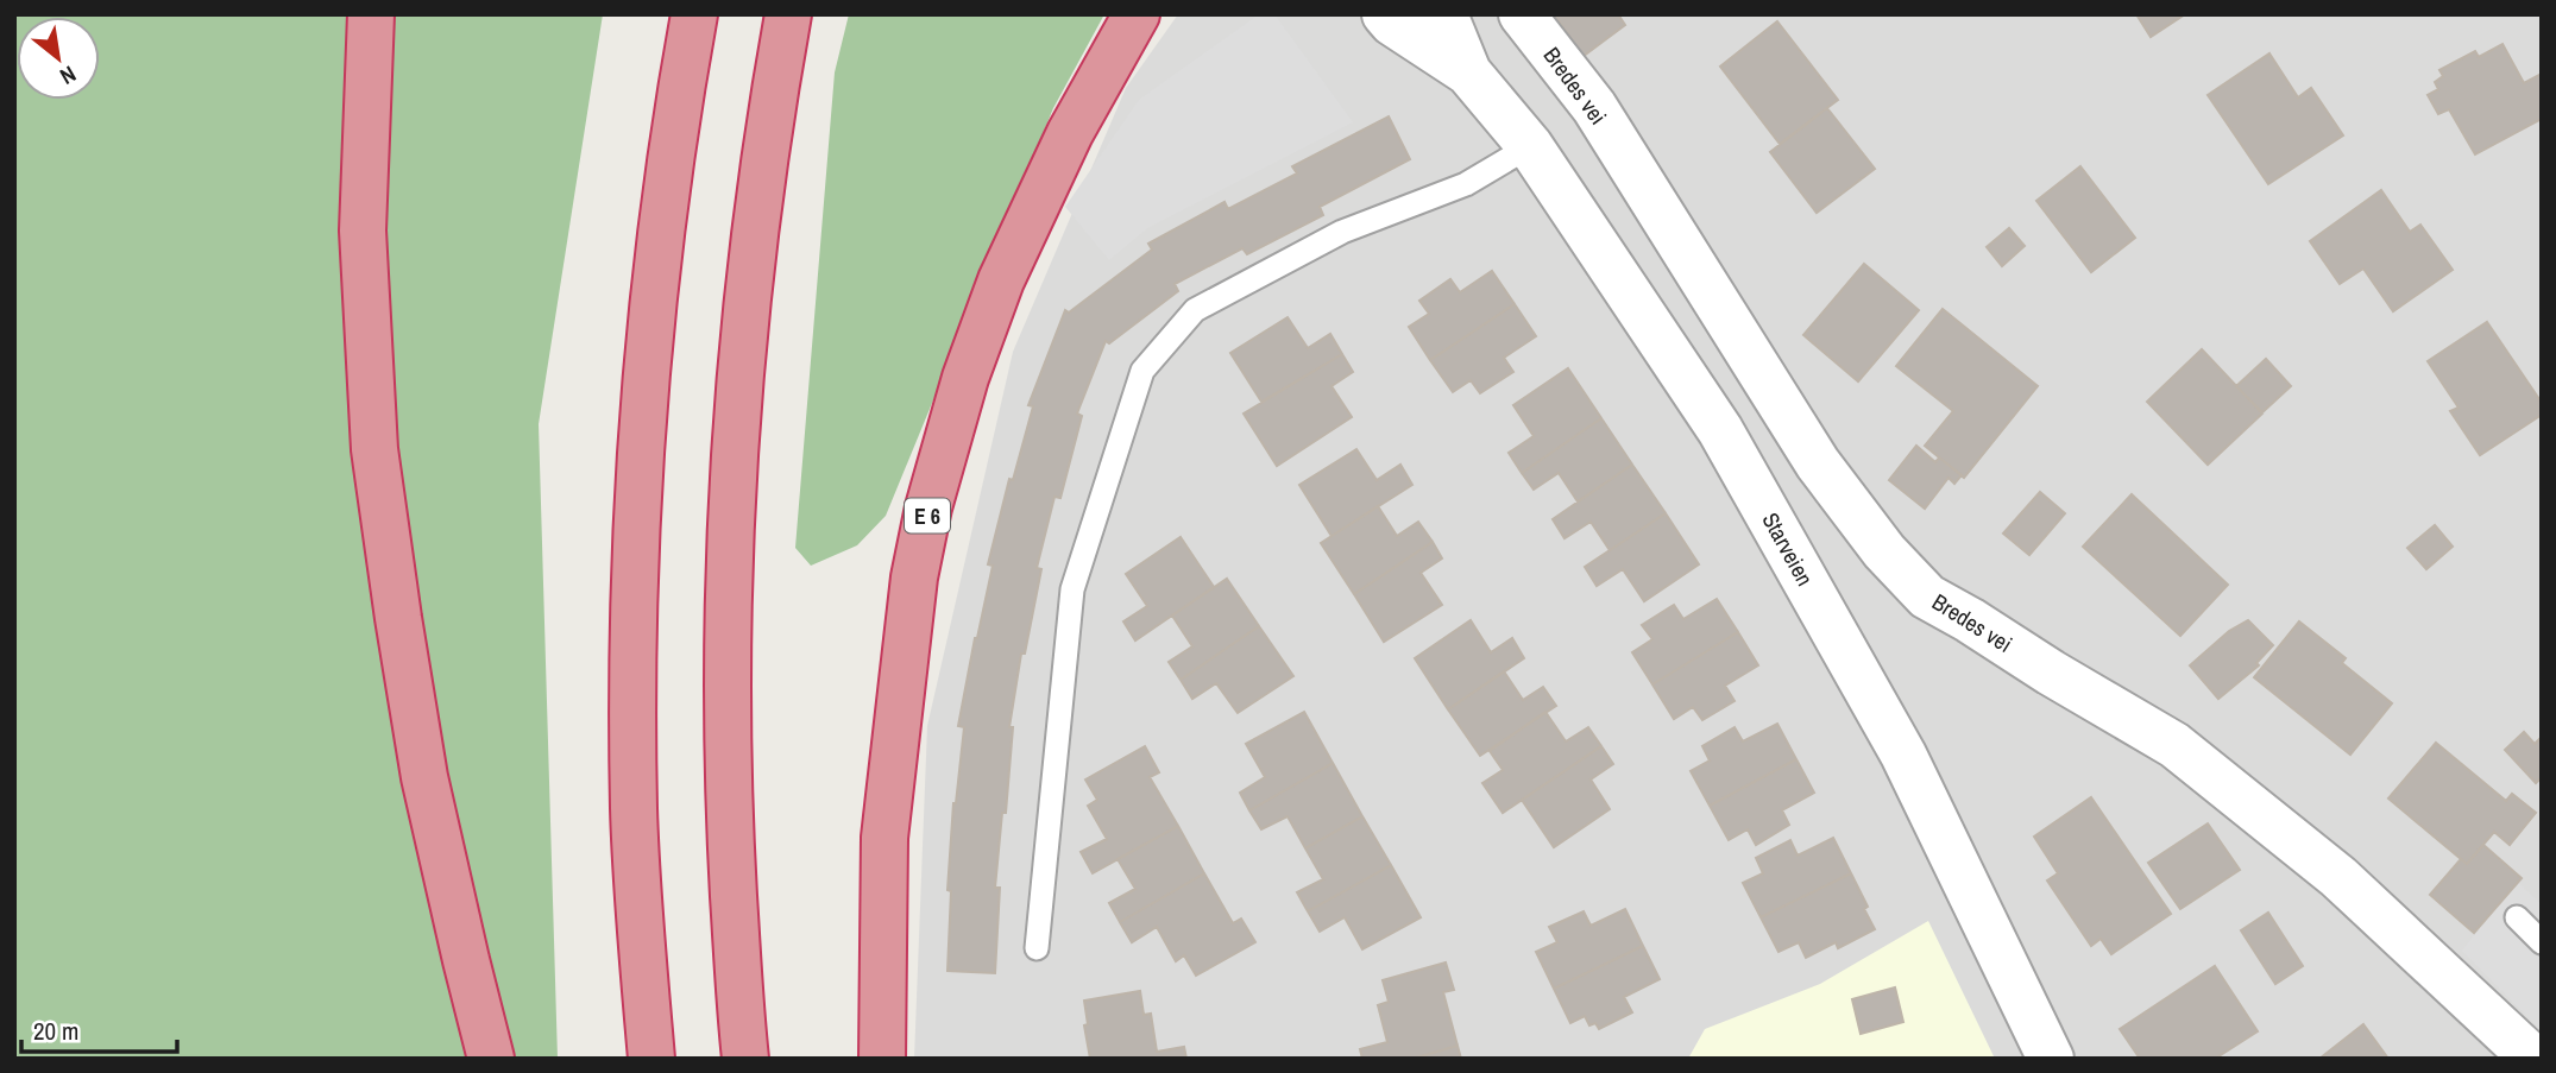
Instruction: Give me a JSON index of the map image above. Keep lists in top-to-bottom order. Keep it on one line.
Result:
{"streets":{"highway":["E 6"],"street":["Bredes vei","Starveien"]},"scale_bar":"20 m","north":"bottom right"}
